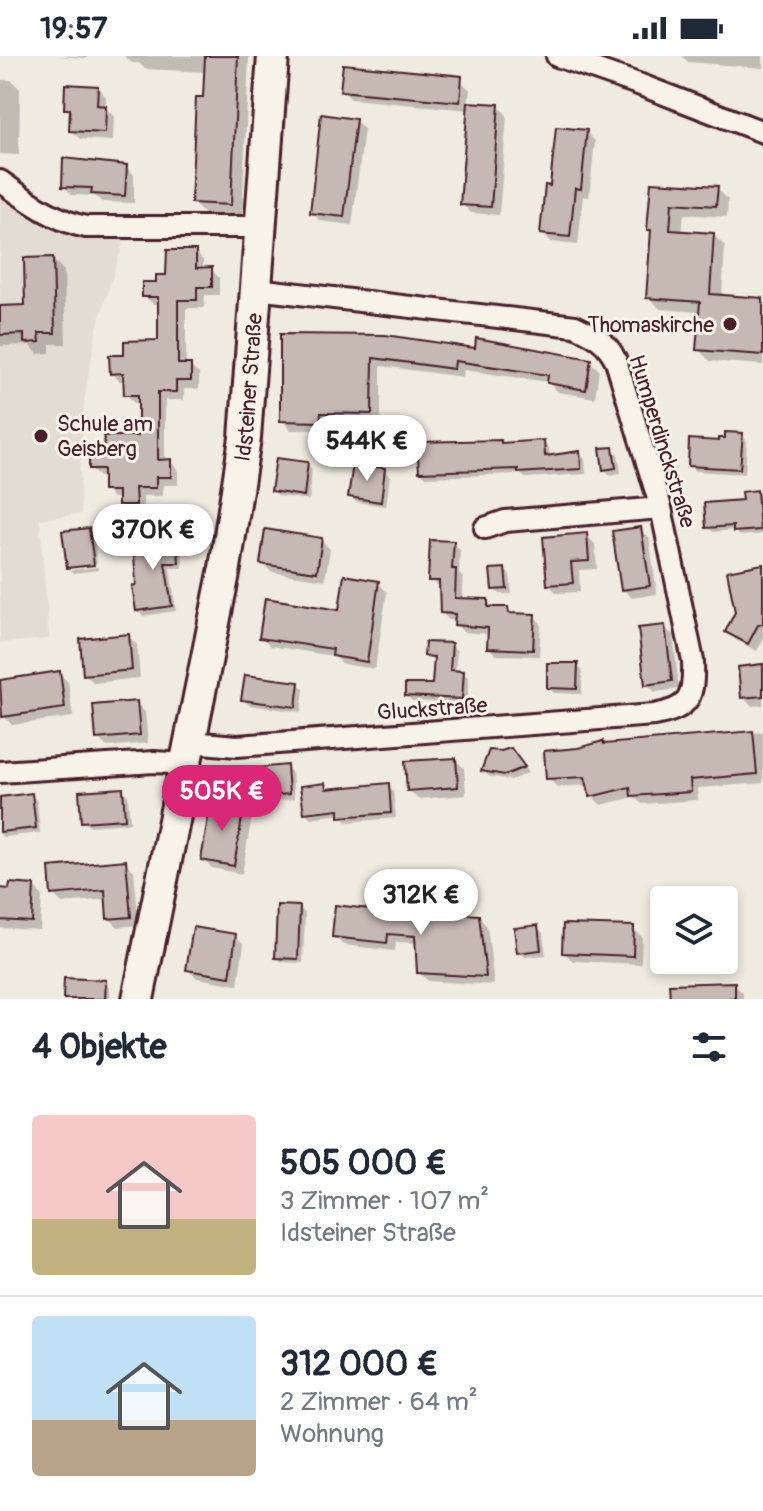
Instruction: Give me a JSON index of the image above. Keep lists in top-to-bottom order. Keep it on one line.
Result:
{"streets":{"street":["Idsteiner Straße","Humperdinckstraße","Gluckstraße"]},"crossings":[["Idsteiner Straße","Humperdinckstraße"],["Idsteiner Straße","Gluckstraße"],["Humperdinckstraße","Gluckstraße"]],"places":["Thomaskirche","Schule am Geisberg"],"page":{"status":"19:57","price":["544K €","370K €","505K €","312K €"],"heading":"4 Objekte","list":[{"name":"505 000 €","note":"3 Zimmer · 107 m² · Idsteiner Straße"},{"name":"312 000 €","note":"2 Zimmer · 64 m² · Wohnung"}]}}
